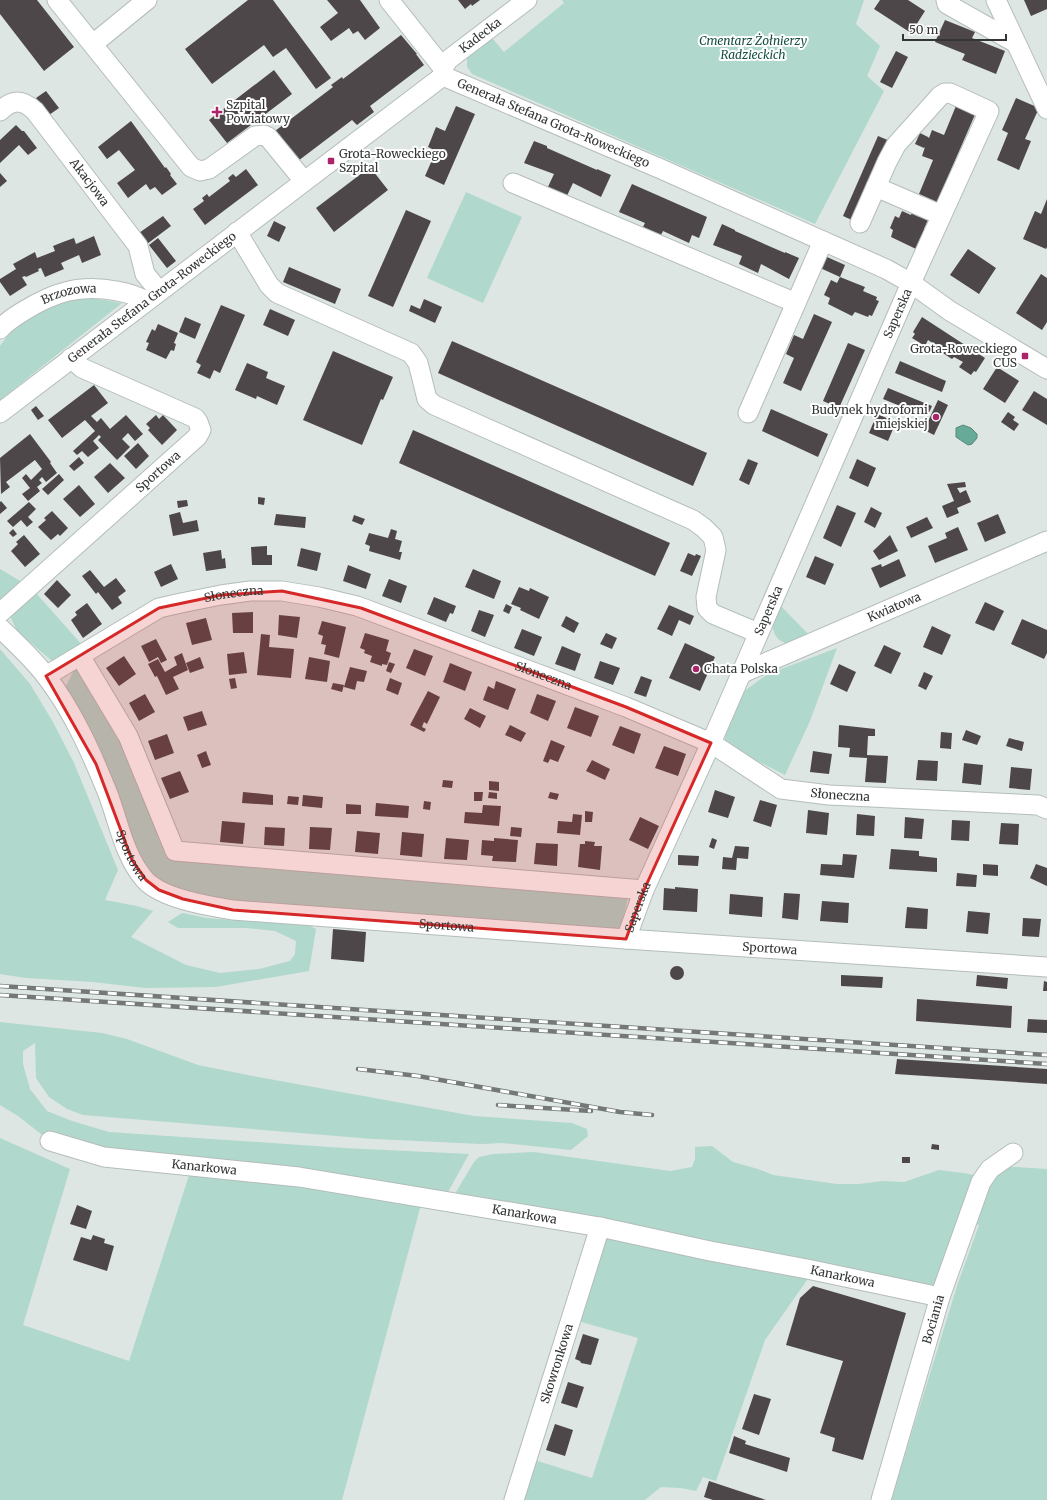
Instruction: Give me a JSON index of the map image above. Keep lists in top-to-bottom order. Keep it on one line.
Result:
{"streets":{"street":["Kadecka","Generała Stefana Grota-Roweckiego","Akacjowa","Brzozowa","Saperska","Sportowa","Słoneczna","Kwiatowa","Kanarkowa","Bociania","Skowronkowa"]},"crossings":[["Kadecka","Generała Stefana Grota-Roweckiego"],["Generała Stefana Grota-Roweckiego","Akacjowa"],["Generała Stefana Grota-Roweckiego","Brzozowa"],["Generała Stefana Grota-Roweckiego","Saperska"],["Generała Stefana Grota-Roweckiego","Sportowa"],["Akacjowa","Brzozowa"],["Saperska","Sportowa"],["Saperska","Słoneczna"],["Saperska","Kwiatowa"],["Sportowa","Słoneczna"],["Kanarkowa","Bociania"],["Kanarkowa","Skowronkowa"]],"parks":["Cmentarz Żołnierzy Radzieckich"],"places":{"health":["Szpital Powiatowy"],"transit":["Grota-Roweckiego Szpital","Grota-Roweckiego CUS"],"other":["Budynek hydroforni miejskiej","Chata Polska"]},"scale_bar":"50 m"}
